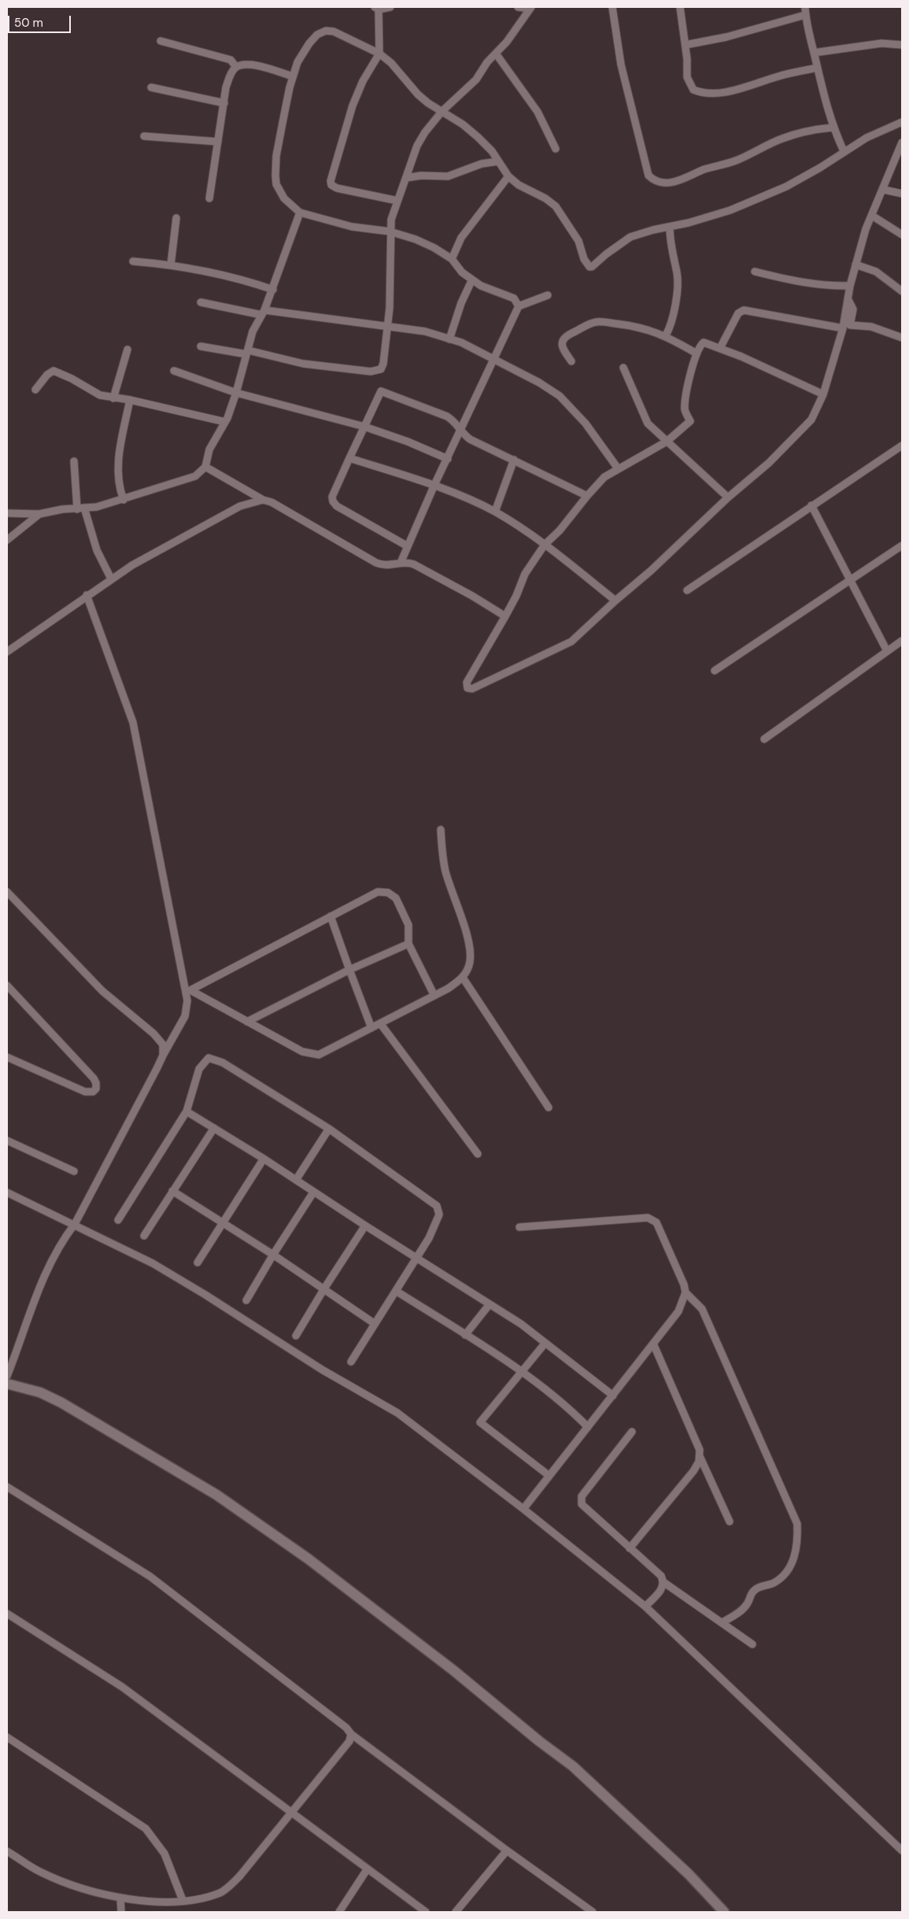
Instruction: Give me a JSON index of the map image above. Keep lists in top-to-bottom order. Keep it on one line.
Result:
{"scale_bar":"50 m"}
